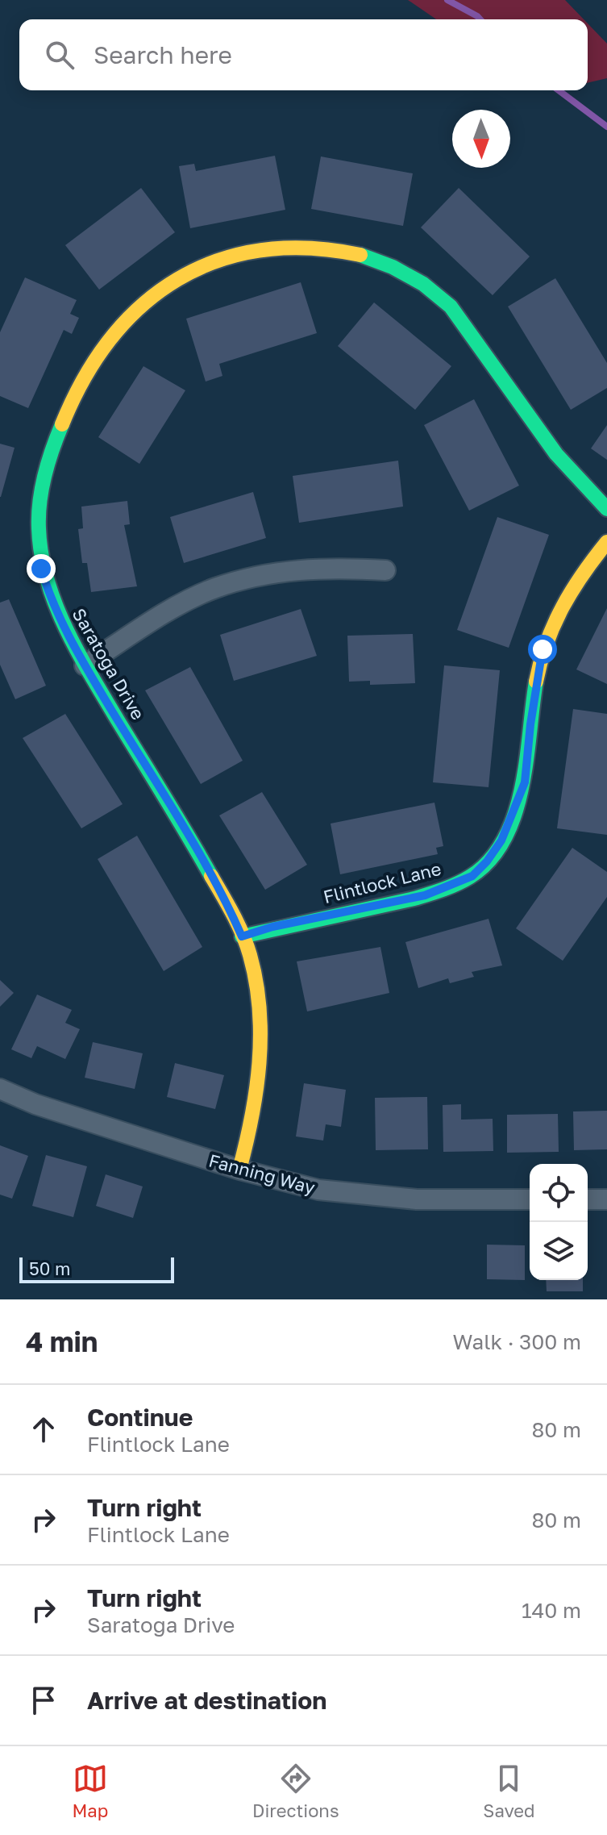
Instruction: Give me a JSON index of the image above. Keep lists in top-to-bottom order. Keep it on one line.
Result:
{"streets":{"street":["Saratoga Drive","Flintlock Lane","Fanning Way"]},"crossings":[["Saratoga Drive","Flintlock Lane"],["Saratoga Drive","Fanning Way"]],"scale_bar":"50 m","north":"bottom","page":{"search":"Search here","scale":"50 m","heading":["4 min","Walk · 300 m"],"list":[["Continue","Flintlock Lane","80 m"],["Turn right","Flintlock Lane","80 m"],["Turn right","Saratoga Drive","140 m"],"Arrive at destination"],"nav":["Map","Directions","Saved"]}}
